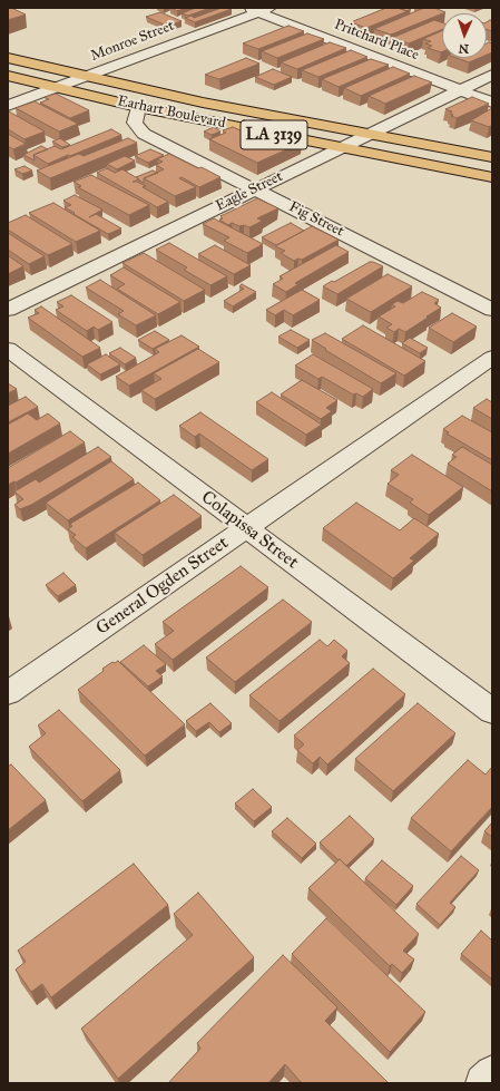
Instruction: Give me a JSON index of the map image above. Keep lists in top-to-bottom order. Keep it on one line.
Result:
{"streets":{"main road":["Earhart Boulevard","LA 3139"],"street":["Pritchard Place","Monroe Street","Eagle Street","Fig Street","Colapissa Street","General Ogden Street"]},"crossings":[["Pritchard Place","Monroe Street"],["Pritchard Place","Eagle Street"],["Monroe Street","Earhart Boulevard"],["Earhart Boulevard","Eagle Street"],["Earhart Boulevard","Fig Street"],["Eagle Street","Fig Street"],["Colapissa Street","General Ogden Street"]],"north":"bottom"}
